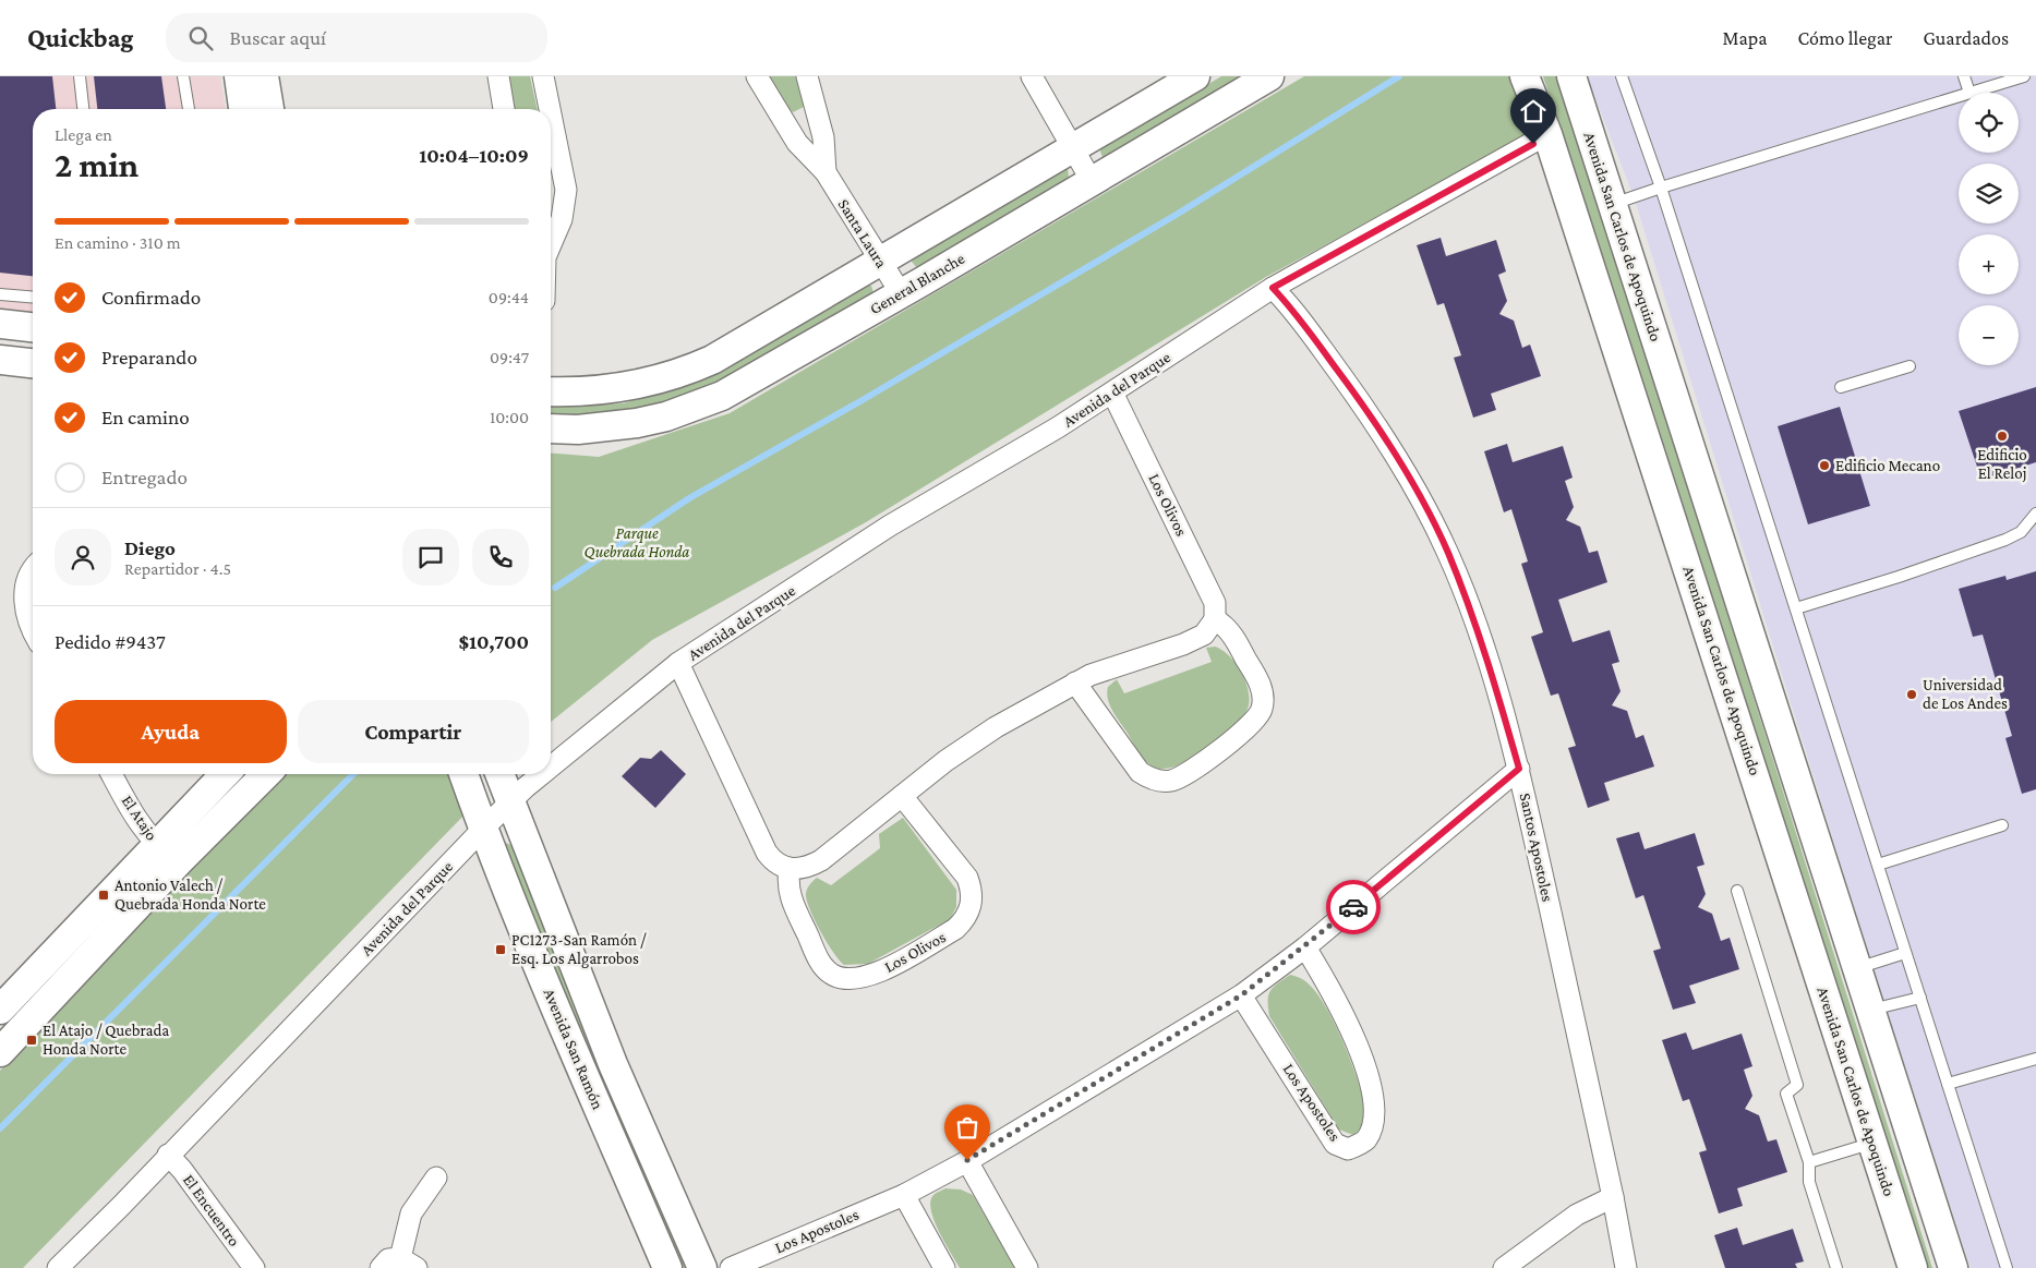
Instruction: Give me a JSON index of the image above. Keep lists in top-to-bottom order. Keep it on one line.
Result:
{"streets":{"street":["Santa Laura","Avenida San Carlos de Apoquindo","General Blanche","Avenida del Parque","Los Olivos","El Atajo","Santos Apostoles","Avenida San Ramón","Los Apostoles","El Encuentro"]},"crossings":[["Santa Laura","General Blanche"],["Avenida San Carlos de Apoquindo","Avenida del Parque"],["Avenida del Parque","Los Olivos"],["Avenida del Parque","Santos Apostoles"],["Avenida del Parque","Avenida San Ramón"],["Avenida del Parque","El Encuentro"],["Santos Apostoles","Los Apostoles"]],"parks":["Parque Quebrada Honda"],"places":{"other":["Edificio El Reloj","Edificio Mecano","Universidad de Los Andes"],"transit":["Antonio Valech / Quebrada Honda Norte","PC1273-San Ramón / Esq. Los Algarrobos","El Atajo / Quebrada Honda Norte"]},"page":{"header":"Quickbag","search":"Buscar aquí","nav":["Mapa","Cómo llegar","Guardados"],"map_buttons":["+","−"],"heading":["2 min","Llega en","10:04–10:09"],"panel":["Diego","Repartidor · 4.5","Pedido #9437","$10,700"],"bar":"En camino · 310 m","list":[["Confirmado","09:44"],["Preparando","09:47"],["En camino","10:00"],"Entregado"],"buttons":["Ayuda","Compartir"]}}
